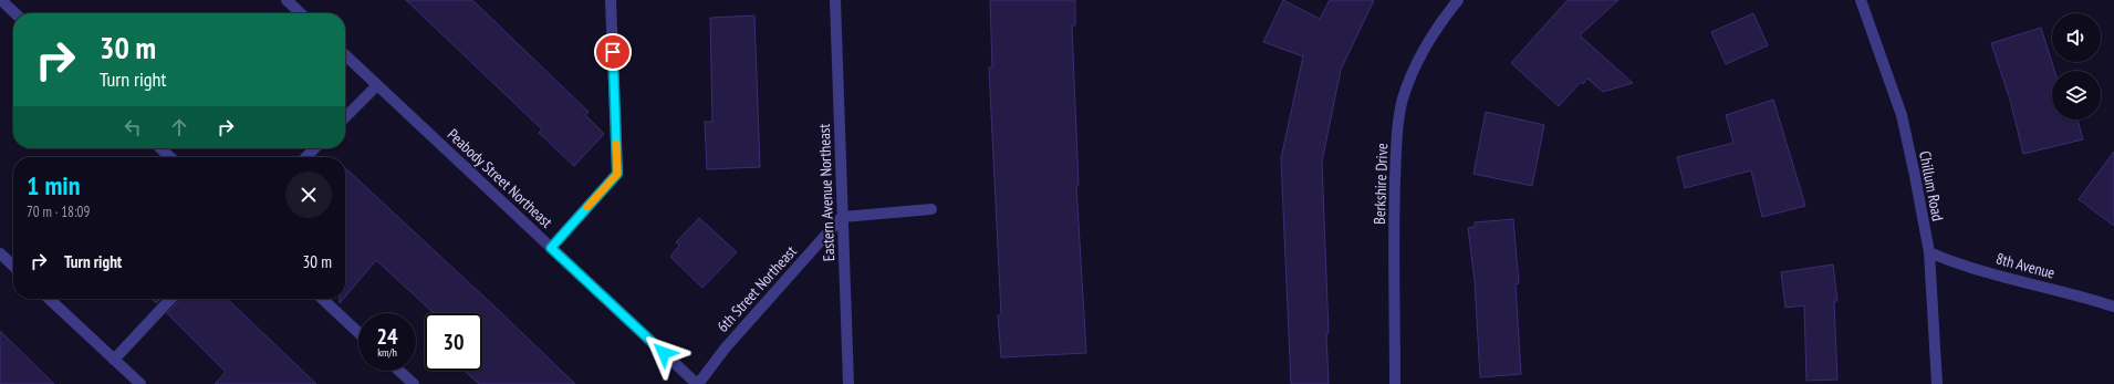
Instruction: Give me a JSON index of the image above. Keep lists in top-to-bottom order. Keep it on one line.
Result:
{"streets":{"street":["Peabody Street Northeast","Berkshire Drive","Chillum Road","Eastern Avenue Northeast","8th Avenue","6th Street Northeast"]},"crossings":[["Peabody Street Northeast","6th Street Northeast"],["Chillum Road","8th Avenue"],["Eastern Avenue Northeast","6th Street Northeast"]],"page":{"turn":["30 m","Turn right"],"heading":["1 min","70 m · 18:09"],"list":[{"name":"Turn right","value":"30 m"}],"speed":"24 km/h","limit":"30"}}
